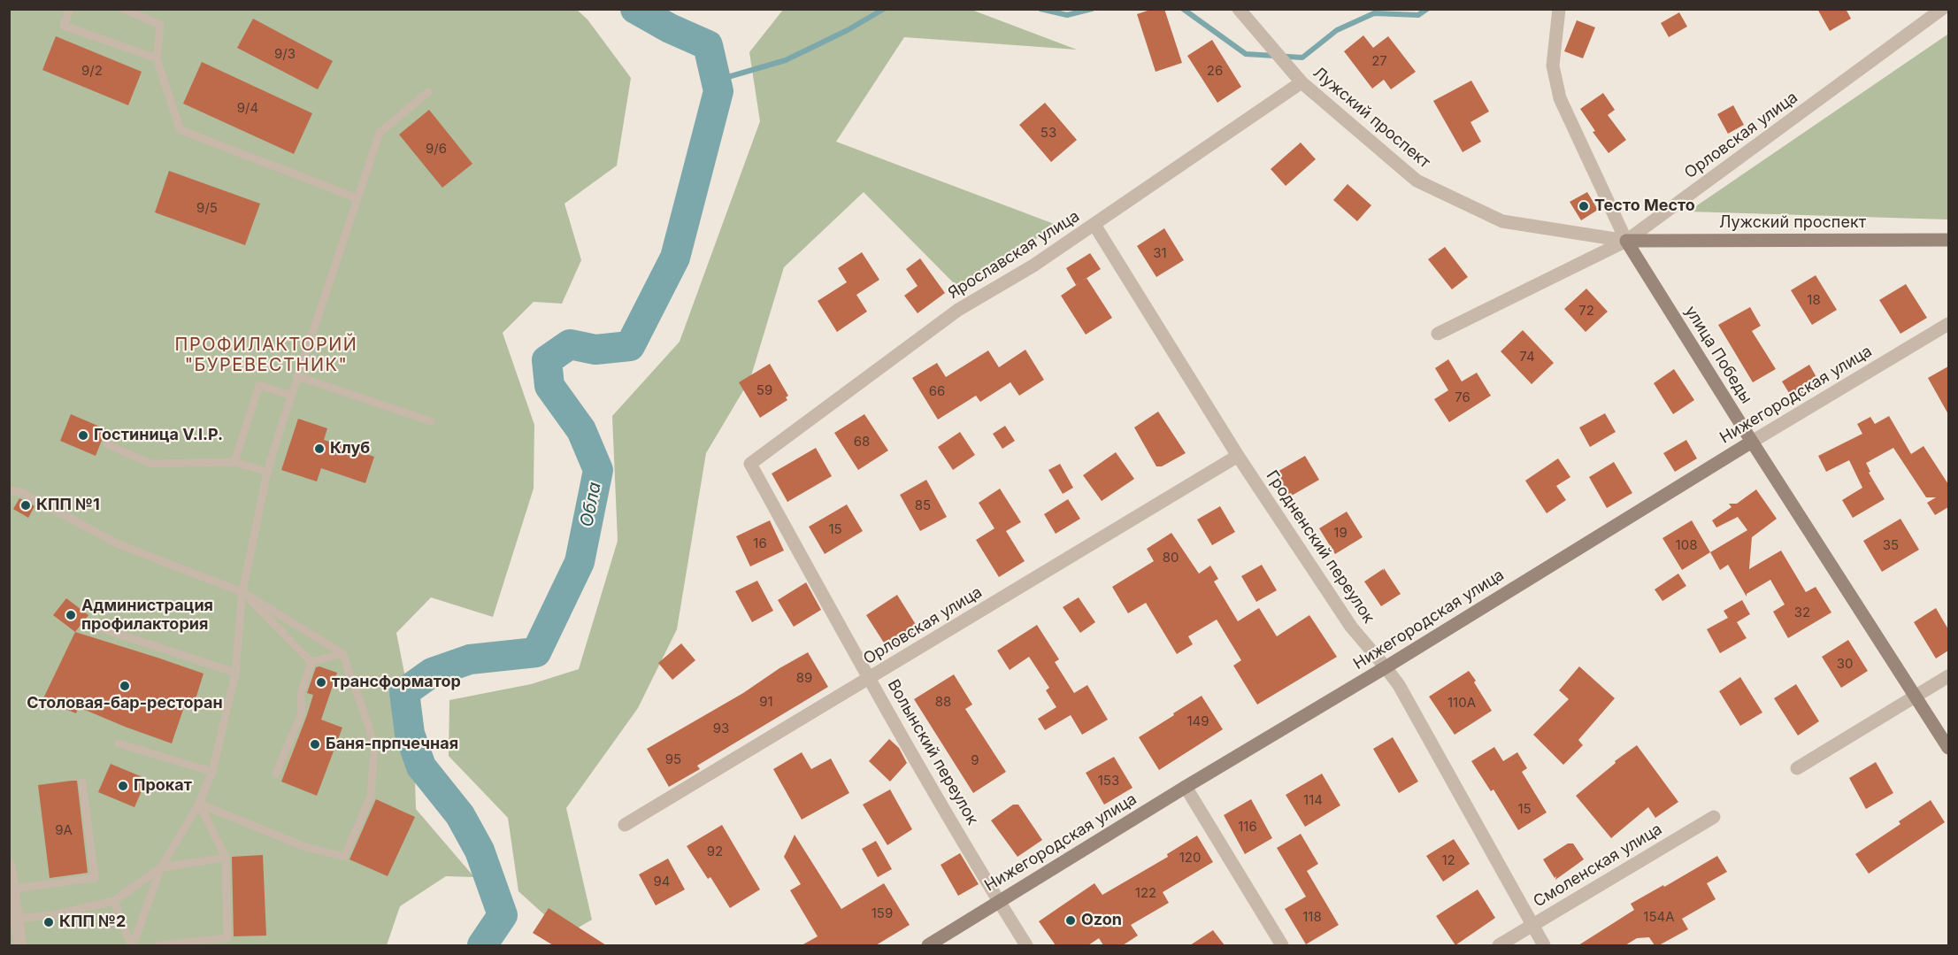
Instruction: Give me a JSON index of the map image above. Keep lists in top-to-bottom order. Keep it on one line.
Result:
{"streets":{"street":["Лужский проспект","Орловская улица","Ярославская улица","улица Победы","Нижегородская улица","Гродненский переулок","Волынский переулок","Смоленская улица"]},"crossings":[["Лужский проспект","Орловская улица"],["Лужский проспект","Ярославская улица"],["Лужский проспект","улица Победы"],["Орловская улица","улица Победы"],["Орловская улица","Гродненский переулок"],["Орловская улица","Волынский переулок"],["Ярославская улица","Гродненский переулок"],["Ярославская улица","Волынский переулок"],["улица Победы","Нижегородская улица"],["Нижегородская улица","Гродненский переулок"],["Нижегородская улица","Волынский переулок"],["Гродненский переулок","Смоленская улица"]],"districts":["ПРОФИЛАКТОРИЙ \"БУРЕВЕСТНИК\""],"water":["Обла"],"places":["Тесто Место","Гостиница V.I.P.","Клуб","КПП №1","Администрация профилактория","трансформатор","Столовая-бар-ресторан","Баня-прпчечная","Прокат","Ozon","КПП №2"],"house_numbers":["9/3","27","9/2","26","9/4","53","9/6","9/5","31","18","72","74","59","66","76","68","85","15","19","16","108","35","80","32","30","89","91","88","110А","149","93","95","9","153","114","15","116","9А","92","120","12","94","122","159","118","154А"]}
